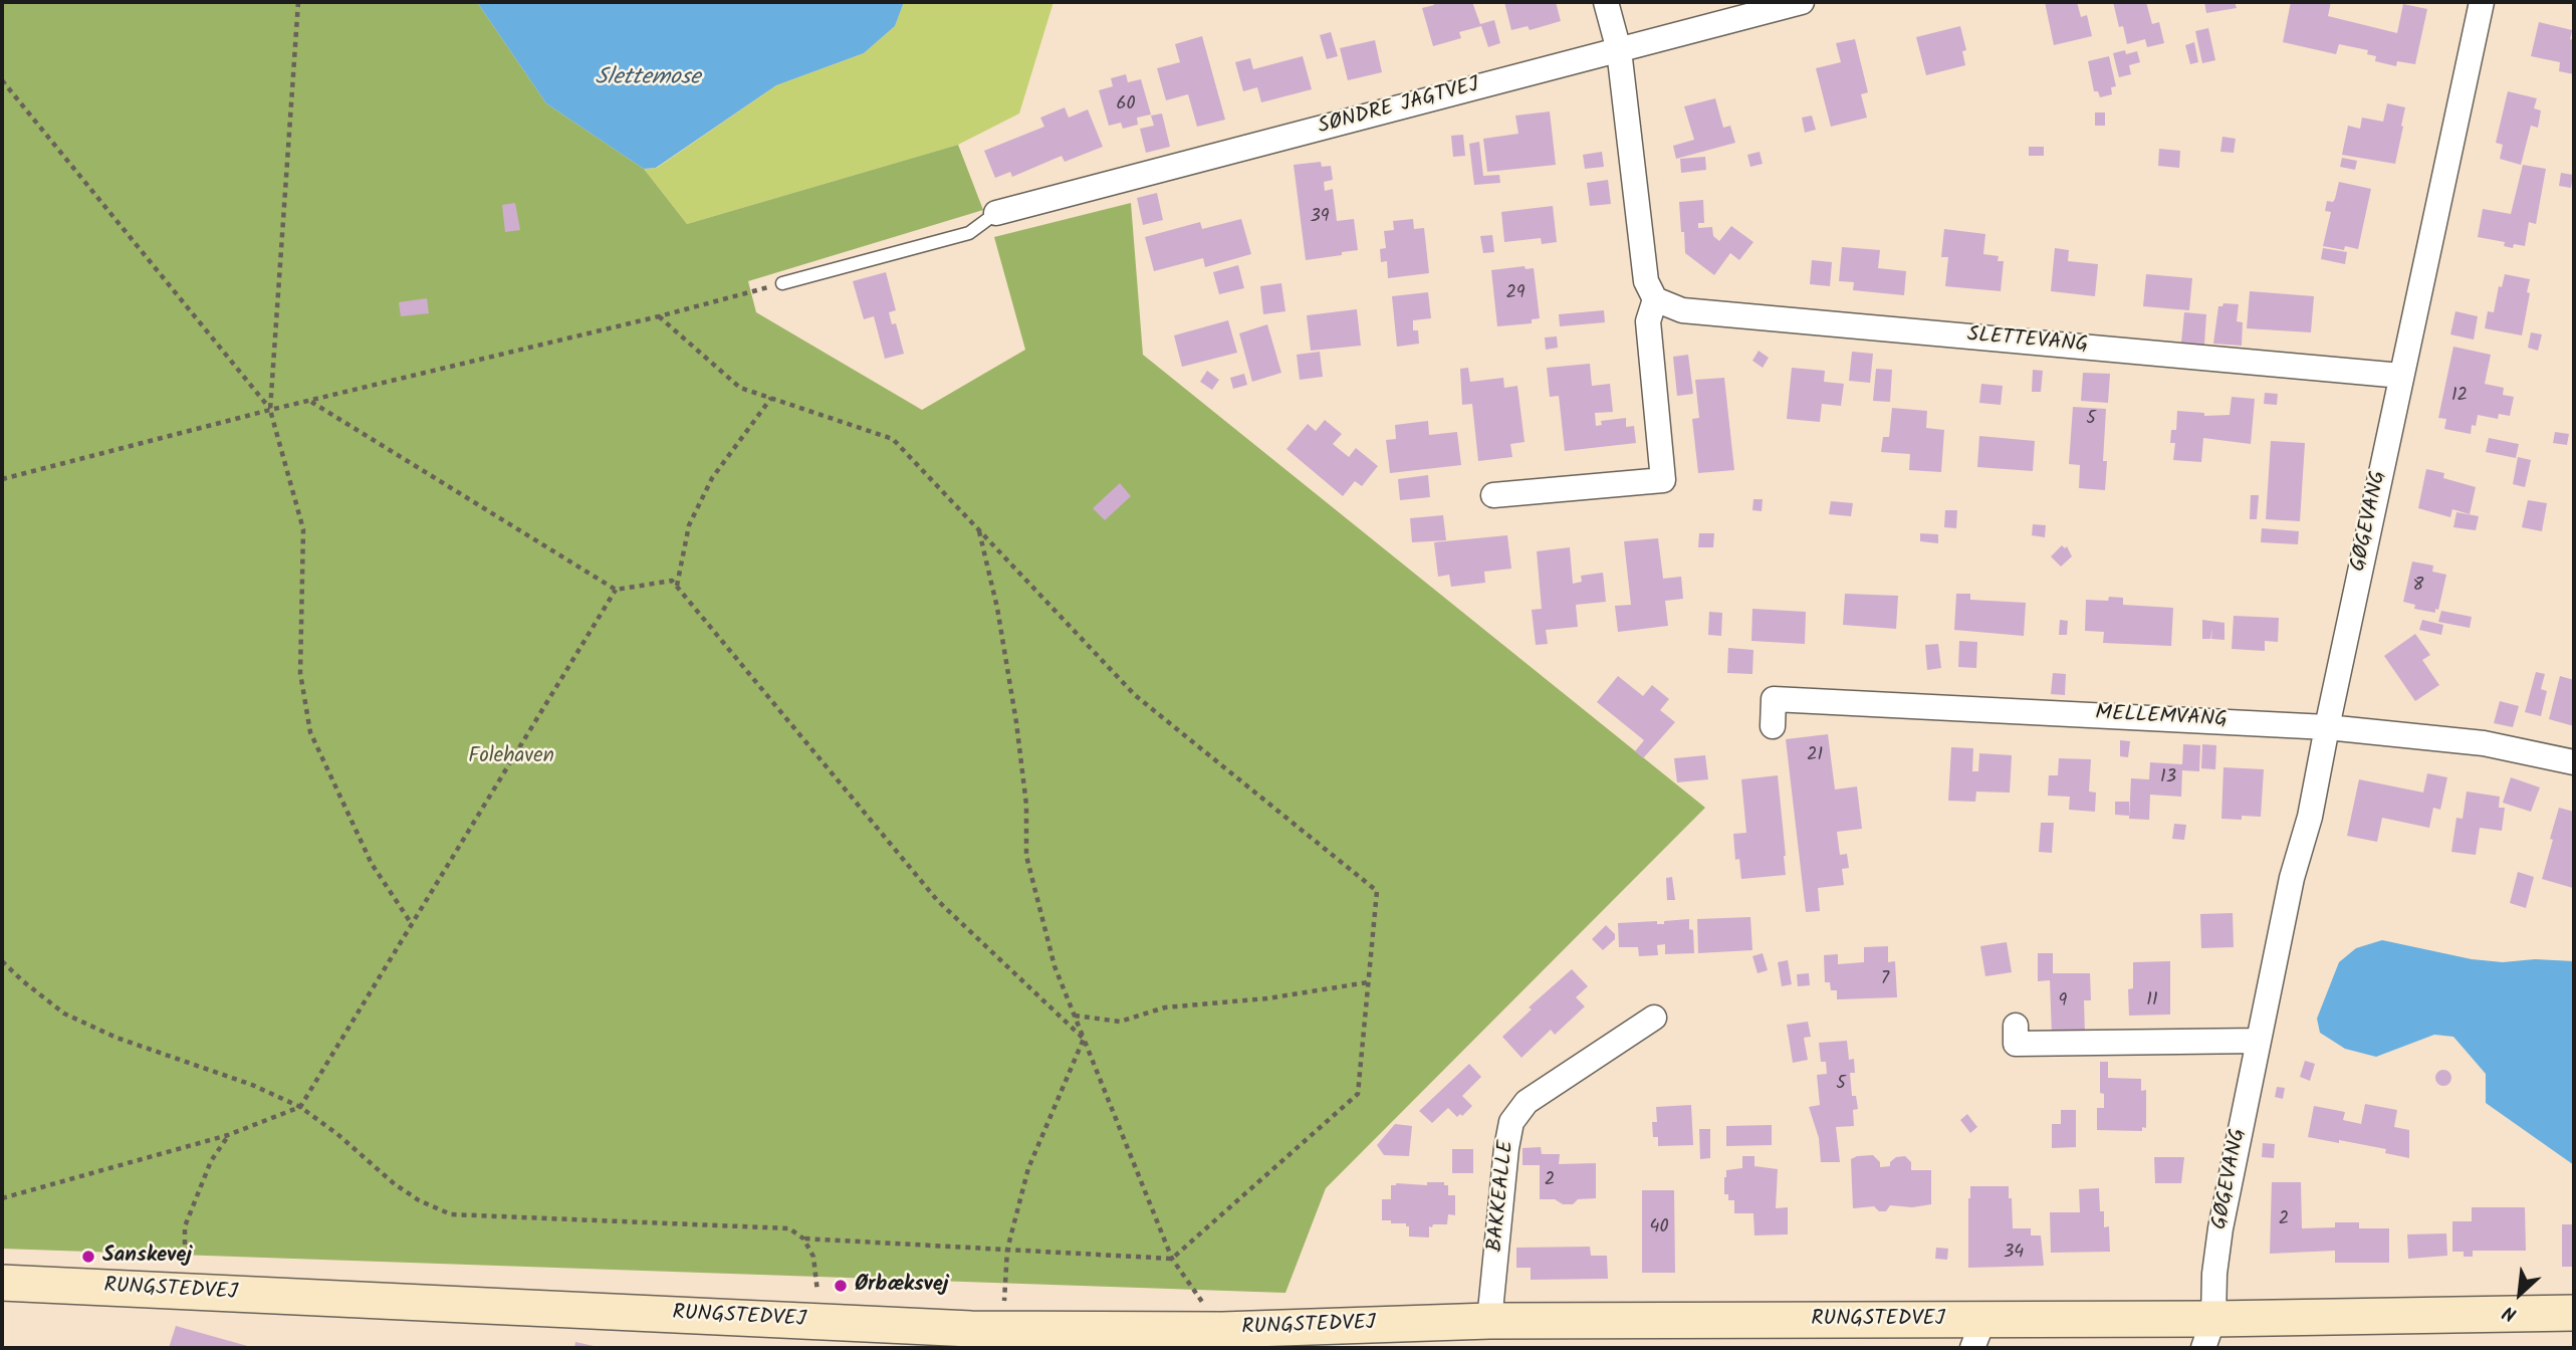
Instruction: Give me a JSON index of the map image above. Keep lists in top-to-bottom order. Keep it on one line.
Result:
{"streets":{"main road":["RUNGSTEDVEJ"],"street":["SØNDRE JAGTVEJ","SLETTEVANG","GØGEVANG","MELLEMVANG","BAKKEALLE"]},"crossings":[["SLETTEVANG","GØGEVANG"],["GØGEVANG","MELLEMVANG"],["GØGEVANG","RUNGSTEDVEJ"],["BAKKEALLE","RUNGSTEDVEJ"]],"water":["Slettemose"],"parks":["Folehaven"],"places":["Sanskevej","Ørbæksvej"],"house_numbers":["60","39","29","12","5","8","21","13","7","11","9","5","2","2","40","34"],"north":"bottom left"}
